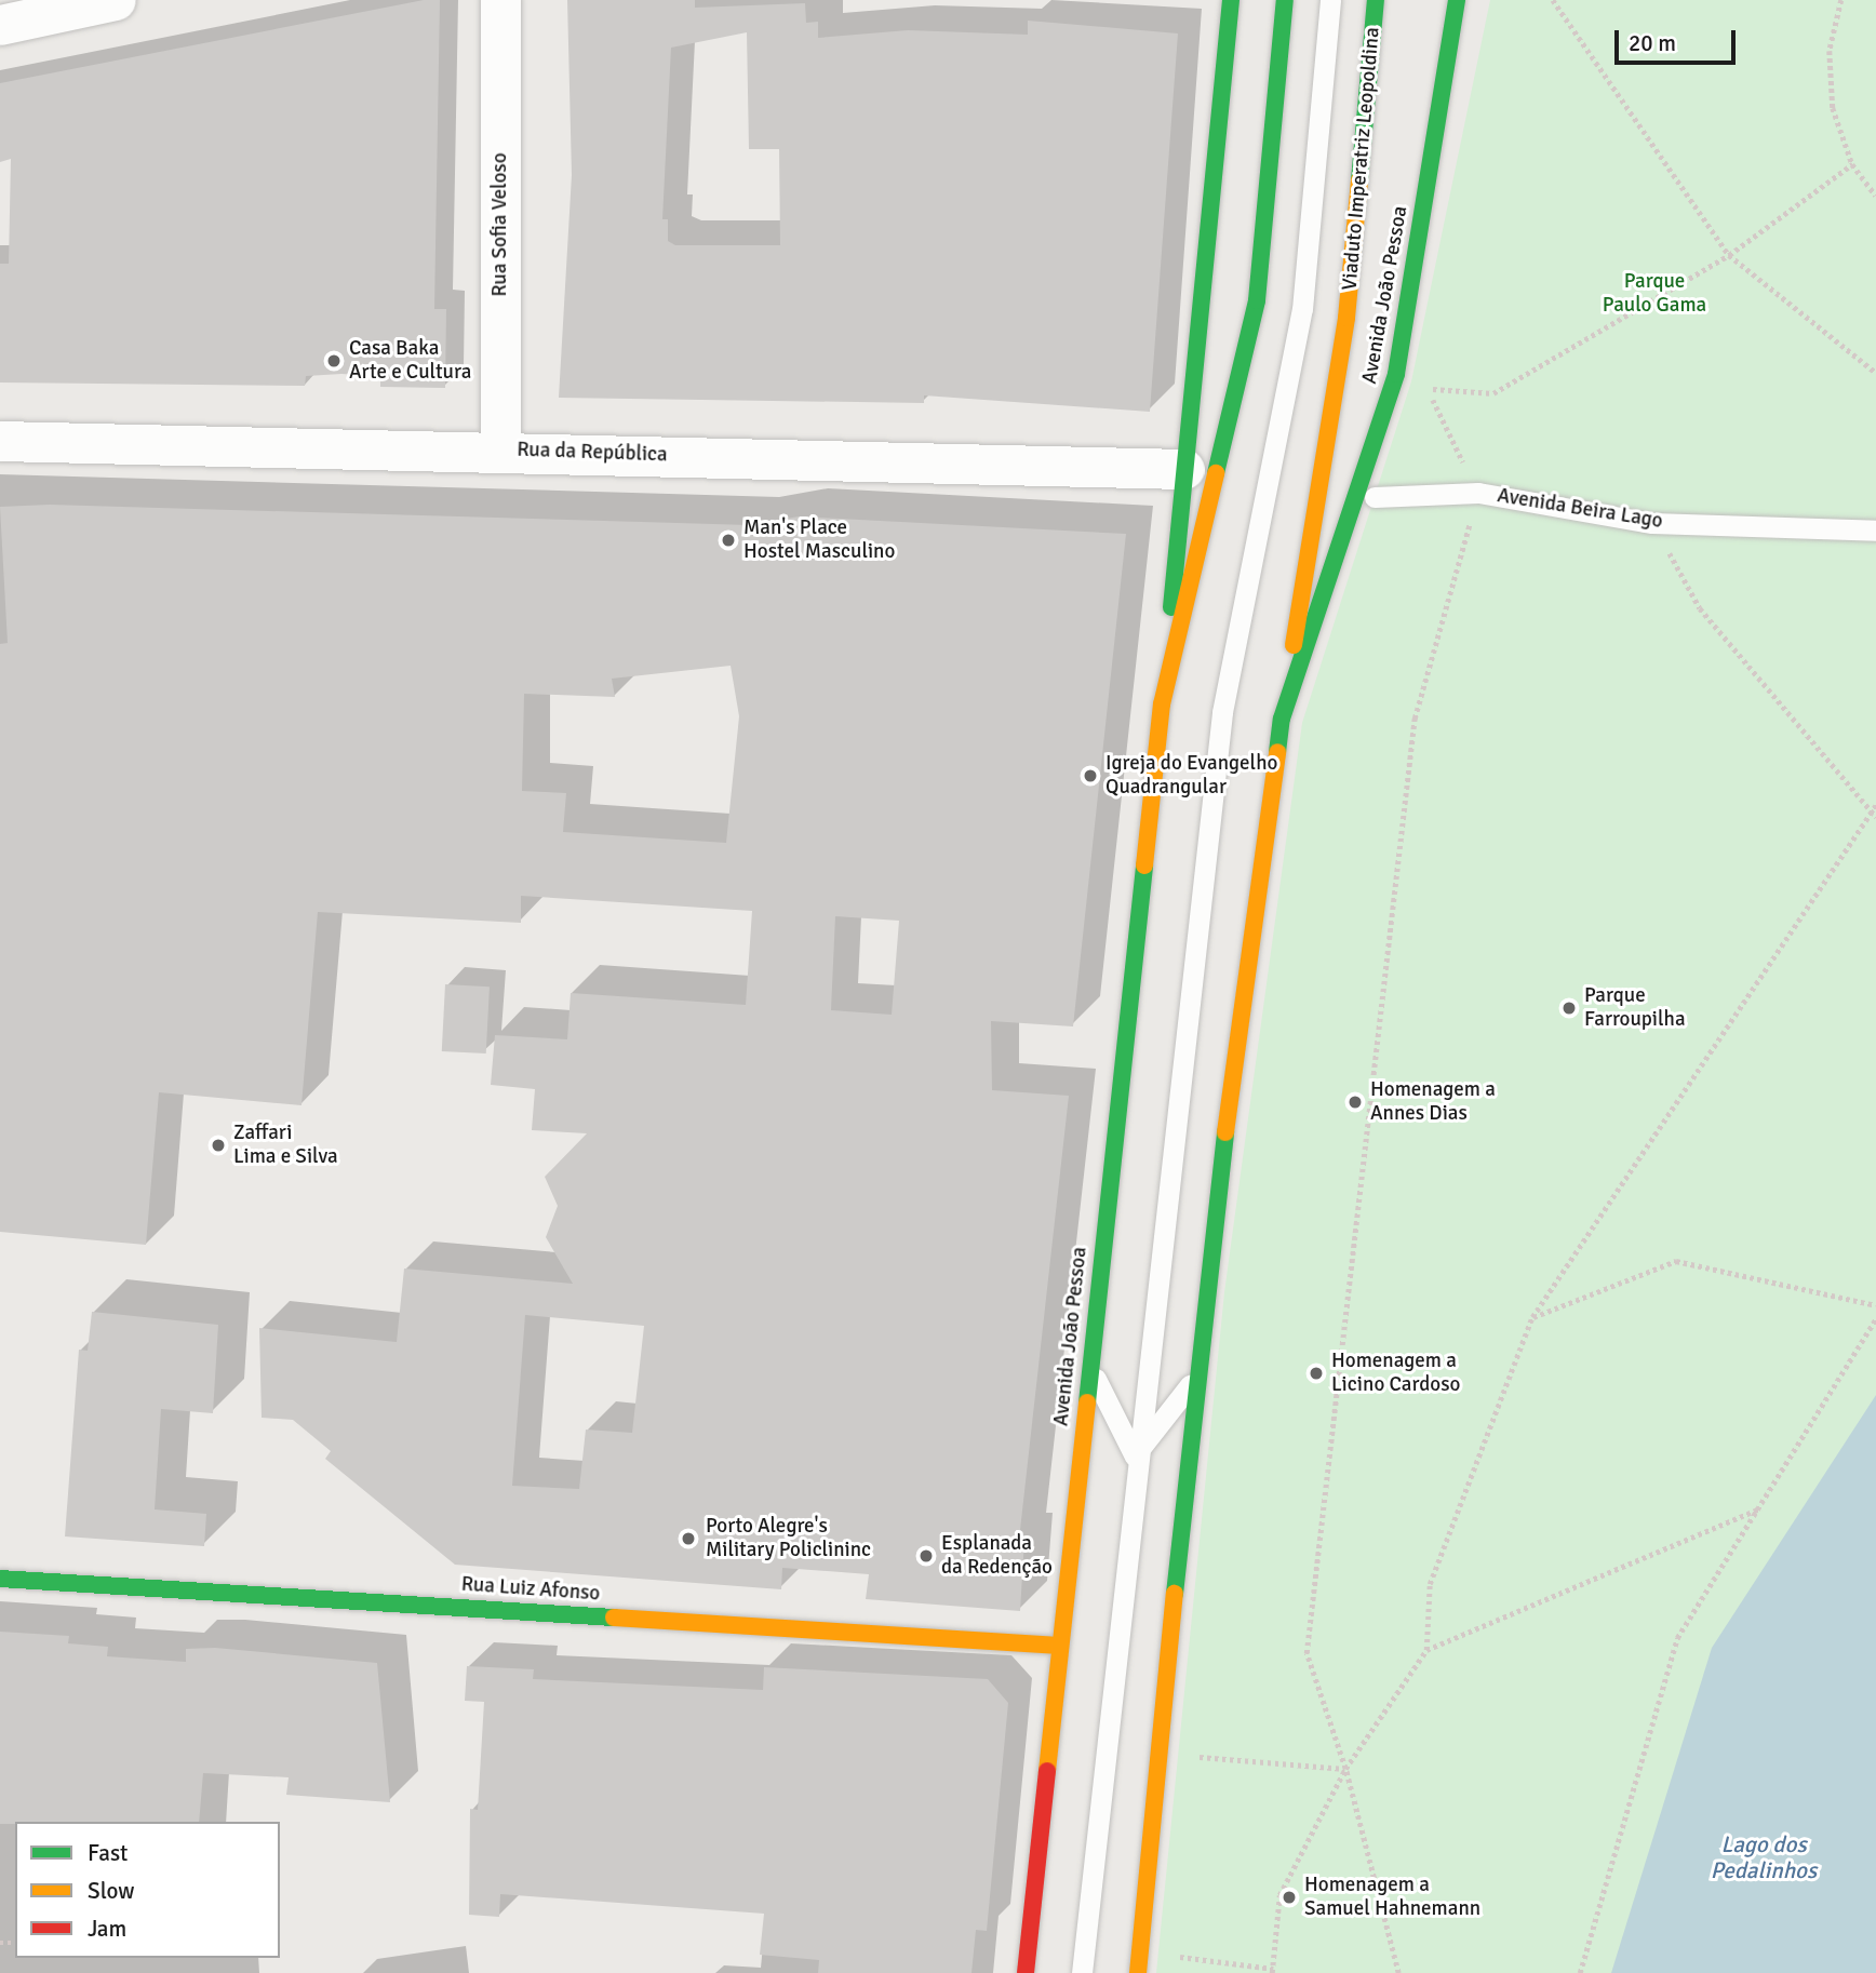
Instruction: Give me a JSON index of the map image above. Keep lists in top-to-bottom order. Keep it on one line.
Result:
{"streets":{"main road":["Viaduto Imperatriz Leopoldina","Avenida João Pessoa","Rua Luiz Afonso"],"street":["Rua Sofia Veloso","Rua da República"],"lane":["Avenida Beira Lago"]},"crossings":[["Viaduto Imperatriz Leopoldina","Avenida João Pessoa"],["Rua Sofia Veloso","Rua da República"],["Avenida João Pessoa","Rua da República"],["Avenida João Pessoa","Rua Luiz Afonso"]],"water":["Lago dos Pedalinhos"],"parks":["Parque Paulo Gama"],"places":["Casa Baka Arte e Cultura","Man's Place Hostel Masculino","Igreja do Evangelho Quadrangular","Parque Farroupilha","Homenagem a Annes Dias","Zaffari Lima e Silva","Homenagem a Licino Cardoso","Porto Alegre's Military Policlininc","Esplanada da Redenção","Homenagem a Samuel Hahnemann"],"legend":["Fast","Slow","Jam"],"scale_bar":"20 m"}
